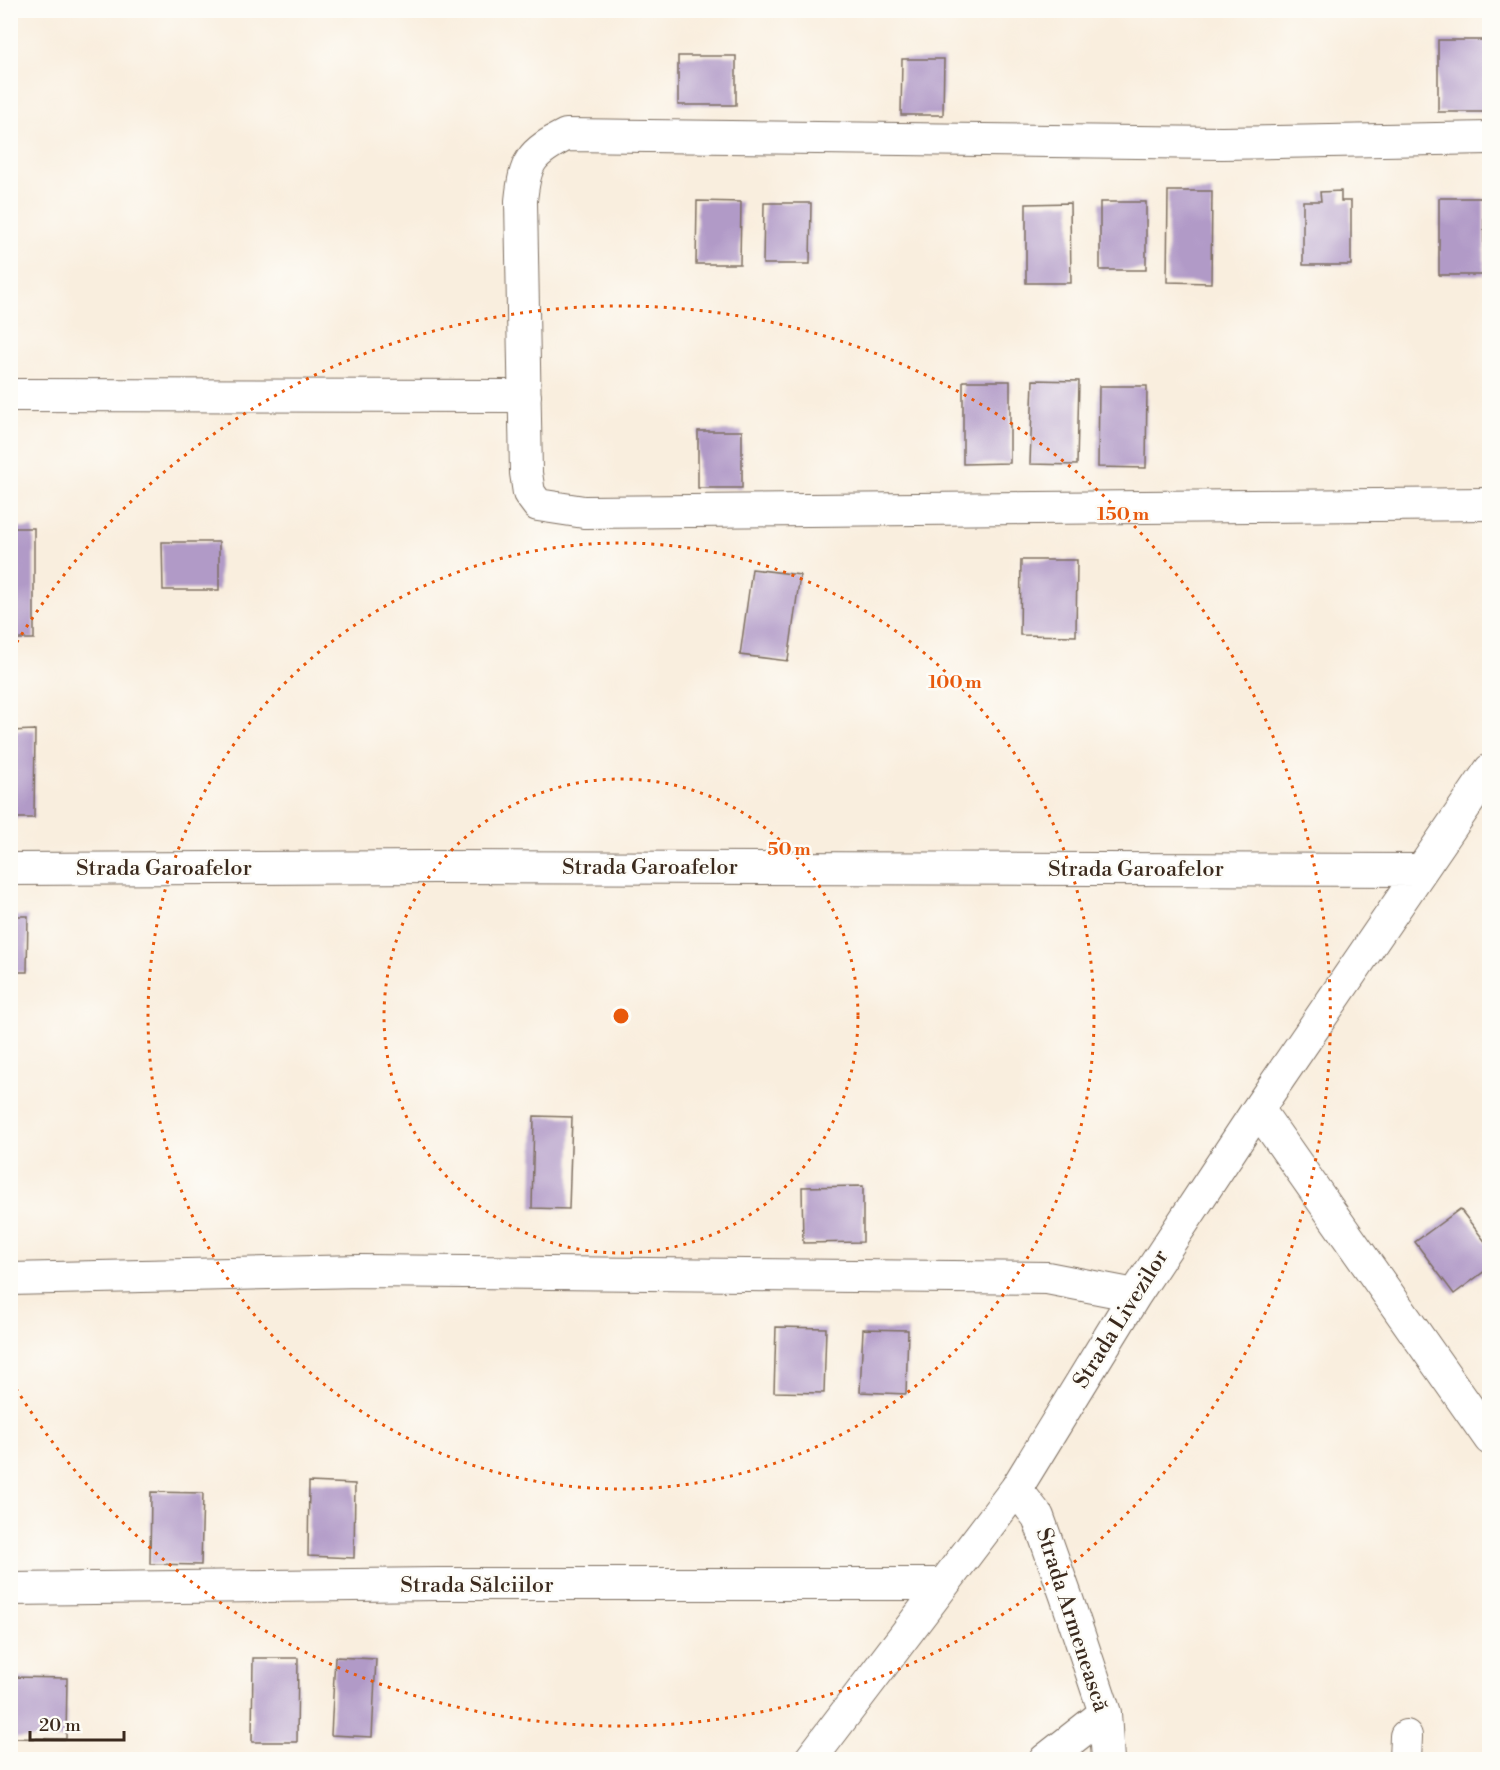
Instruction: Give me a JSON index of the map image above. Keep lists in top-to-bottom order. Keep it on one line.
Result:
{"streets":{"street":["Strada Garoafelor","Strada Livezilor","Strada Sălciilor","Strada Armenească"]},"crossings":[["Strada Garoafelor","Strada Livezilor"],["Strada Livezilor","Strada Sălciilor"],["Strada Livezilor","Strada Armenească"]],"scale_bar":"20 m","rings":["150 m","100 m","50 m"]}
